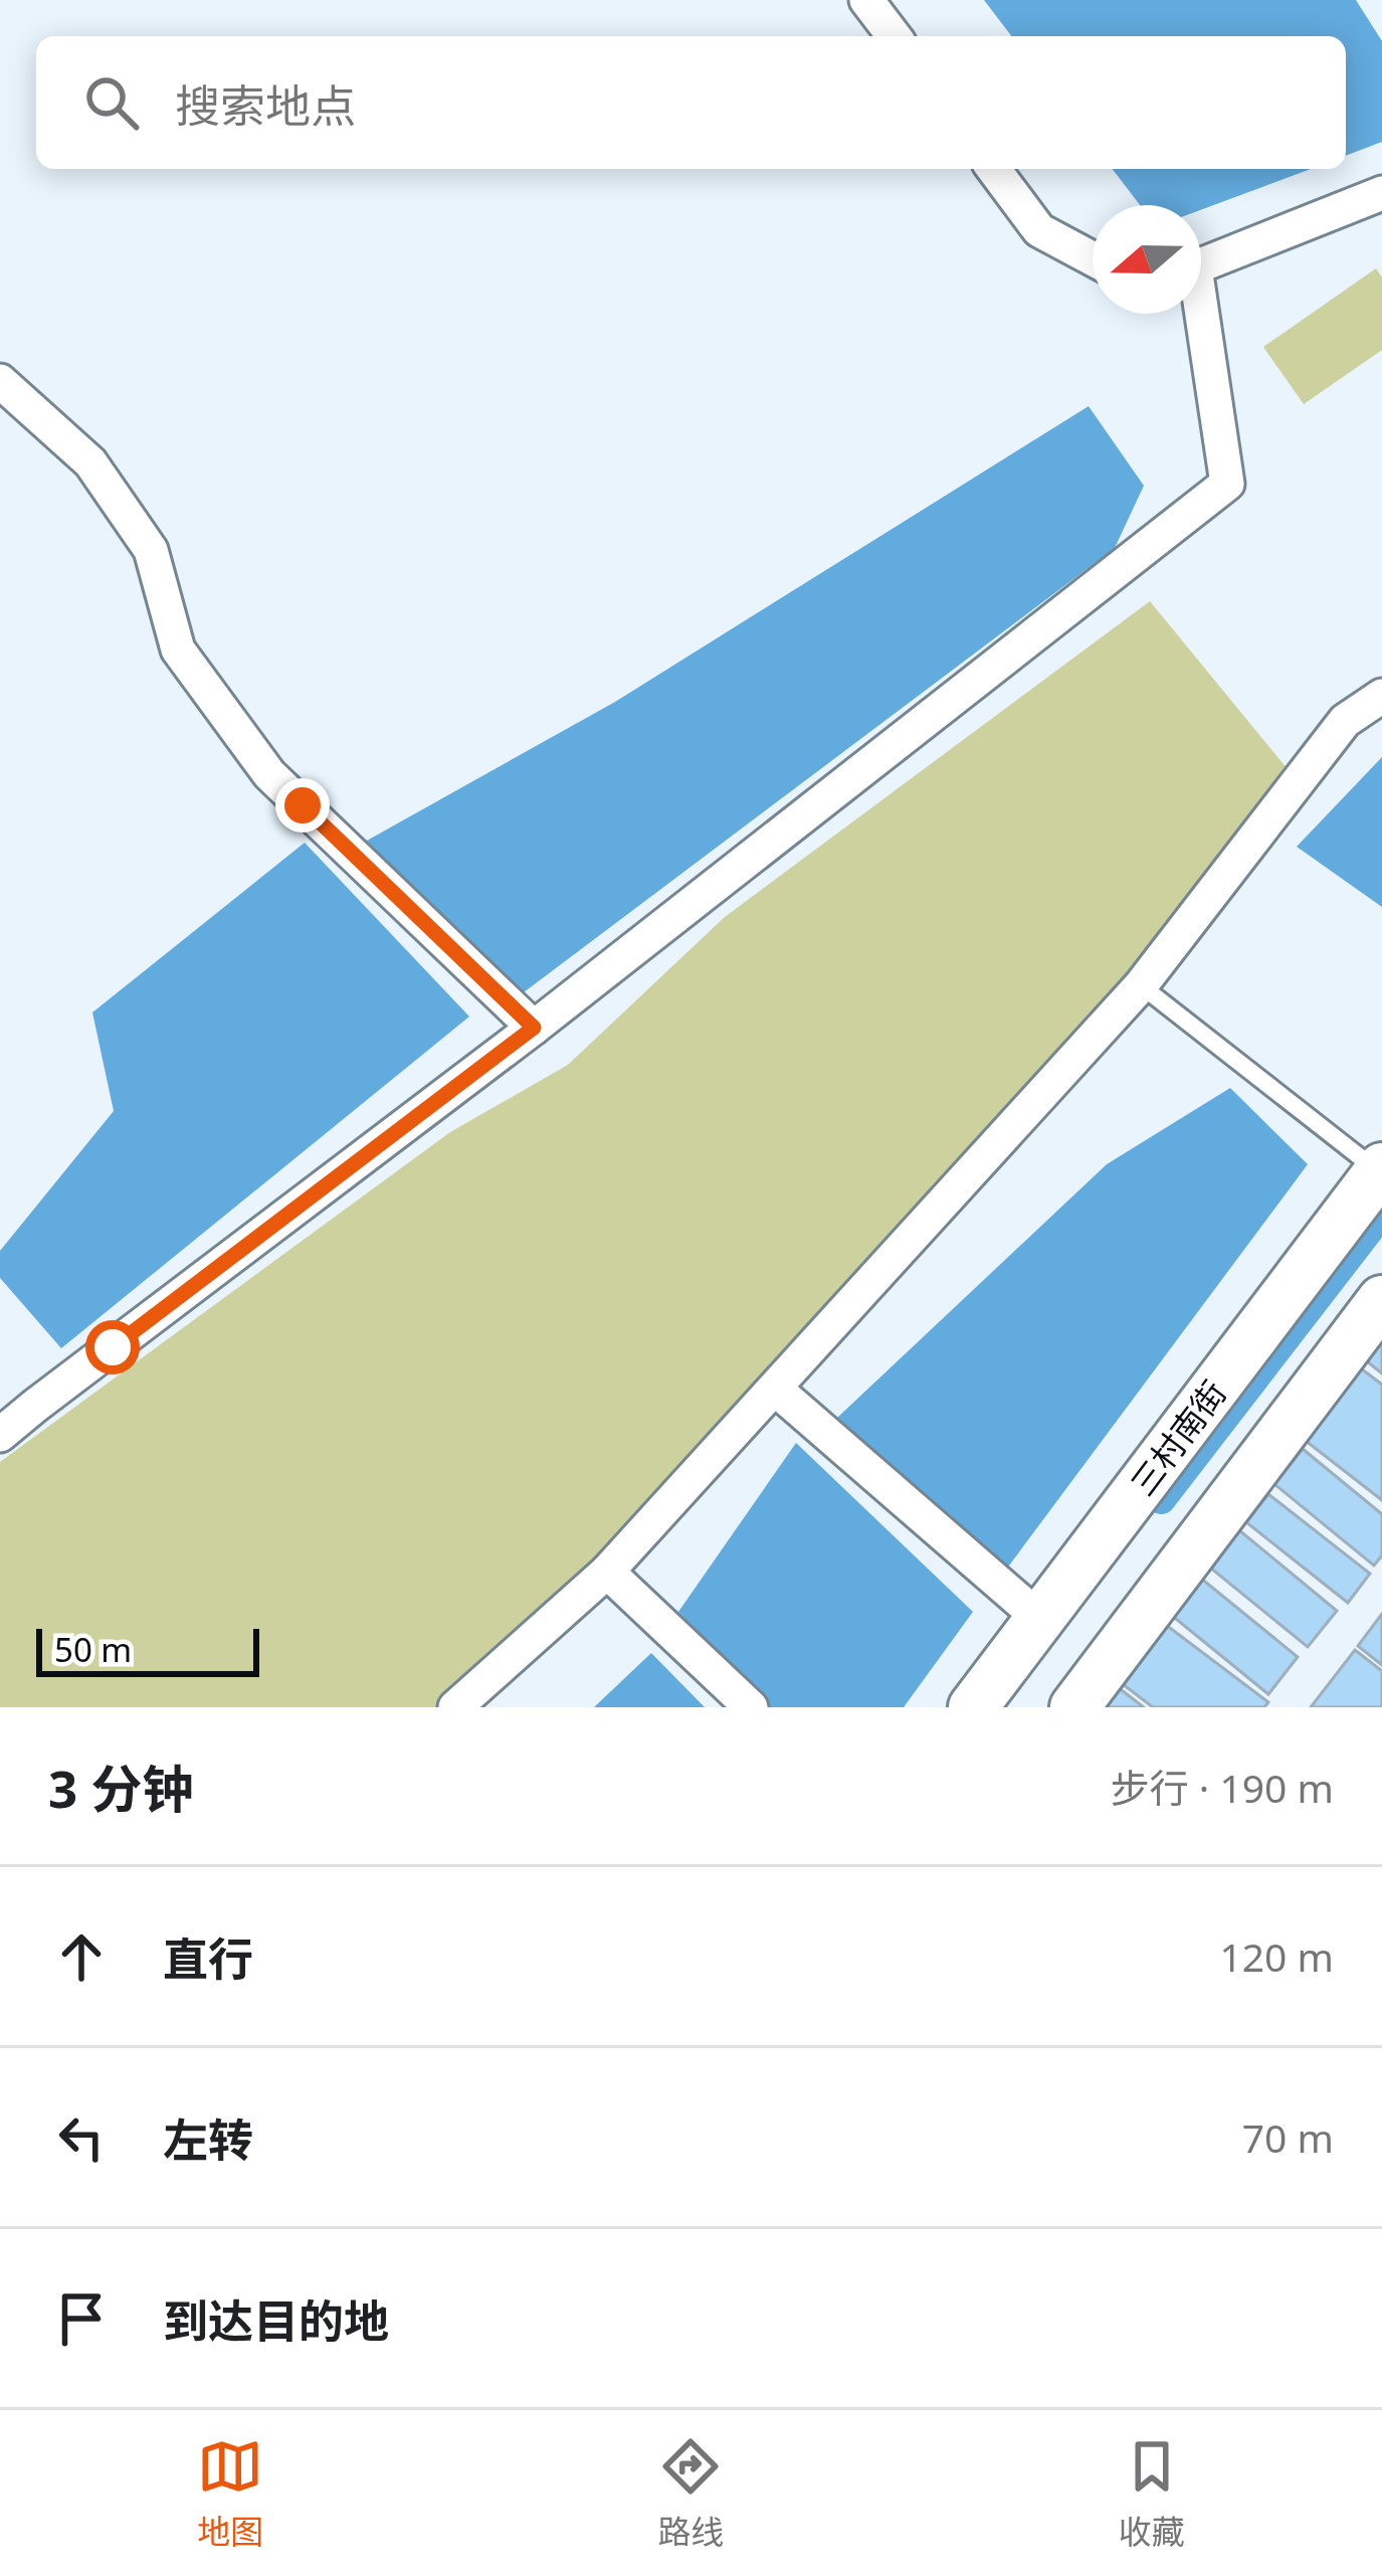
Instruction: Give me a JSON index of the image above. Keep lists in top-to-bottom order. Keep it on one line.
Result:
{"streets":{"street":["三村南街"]},"scale_bar":"50 m","north":"left","page":{"search":"搜索地点","scale":"50 m","heading":["3 分钟","步行 · 190 m"],"list":[["直行","120 m"],["左转","70 m"],"到达目的地"],"nav":["地图","路线","收藏"]}}
